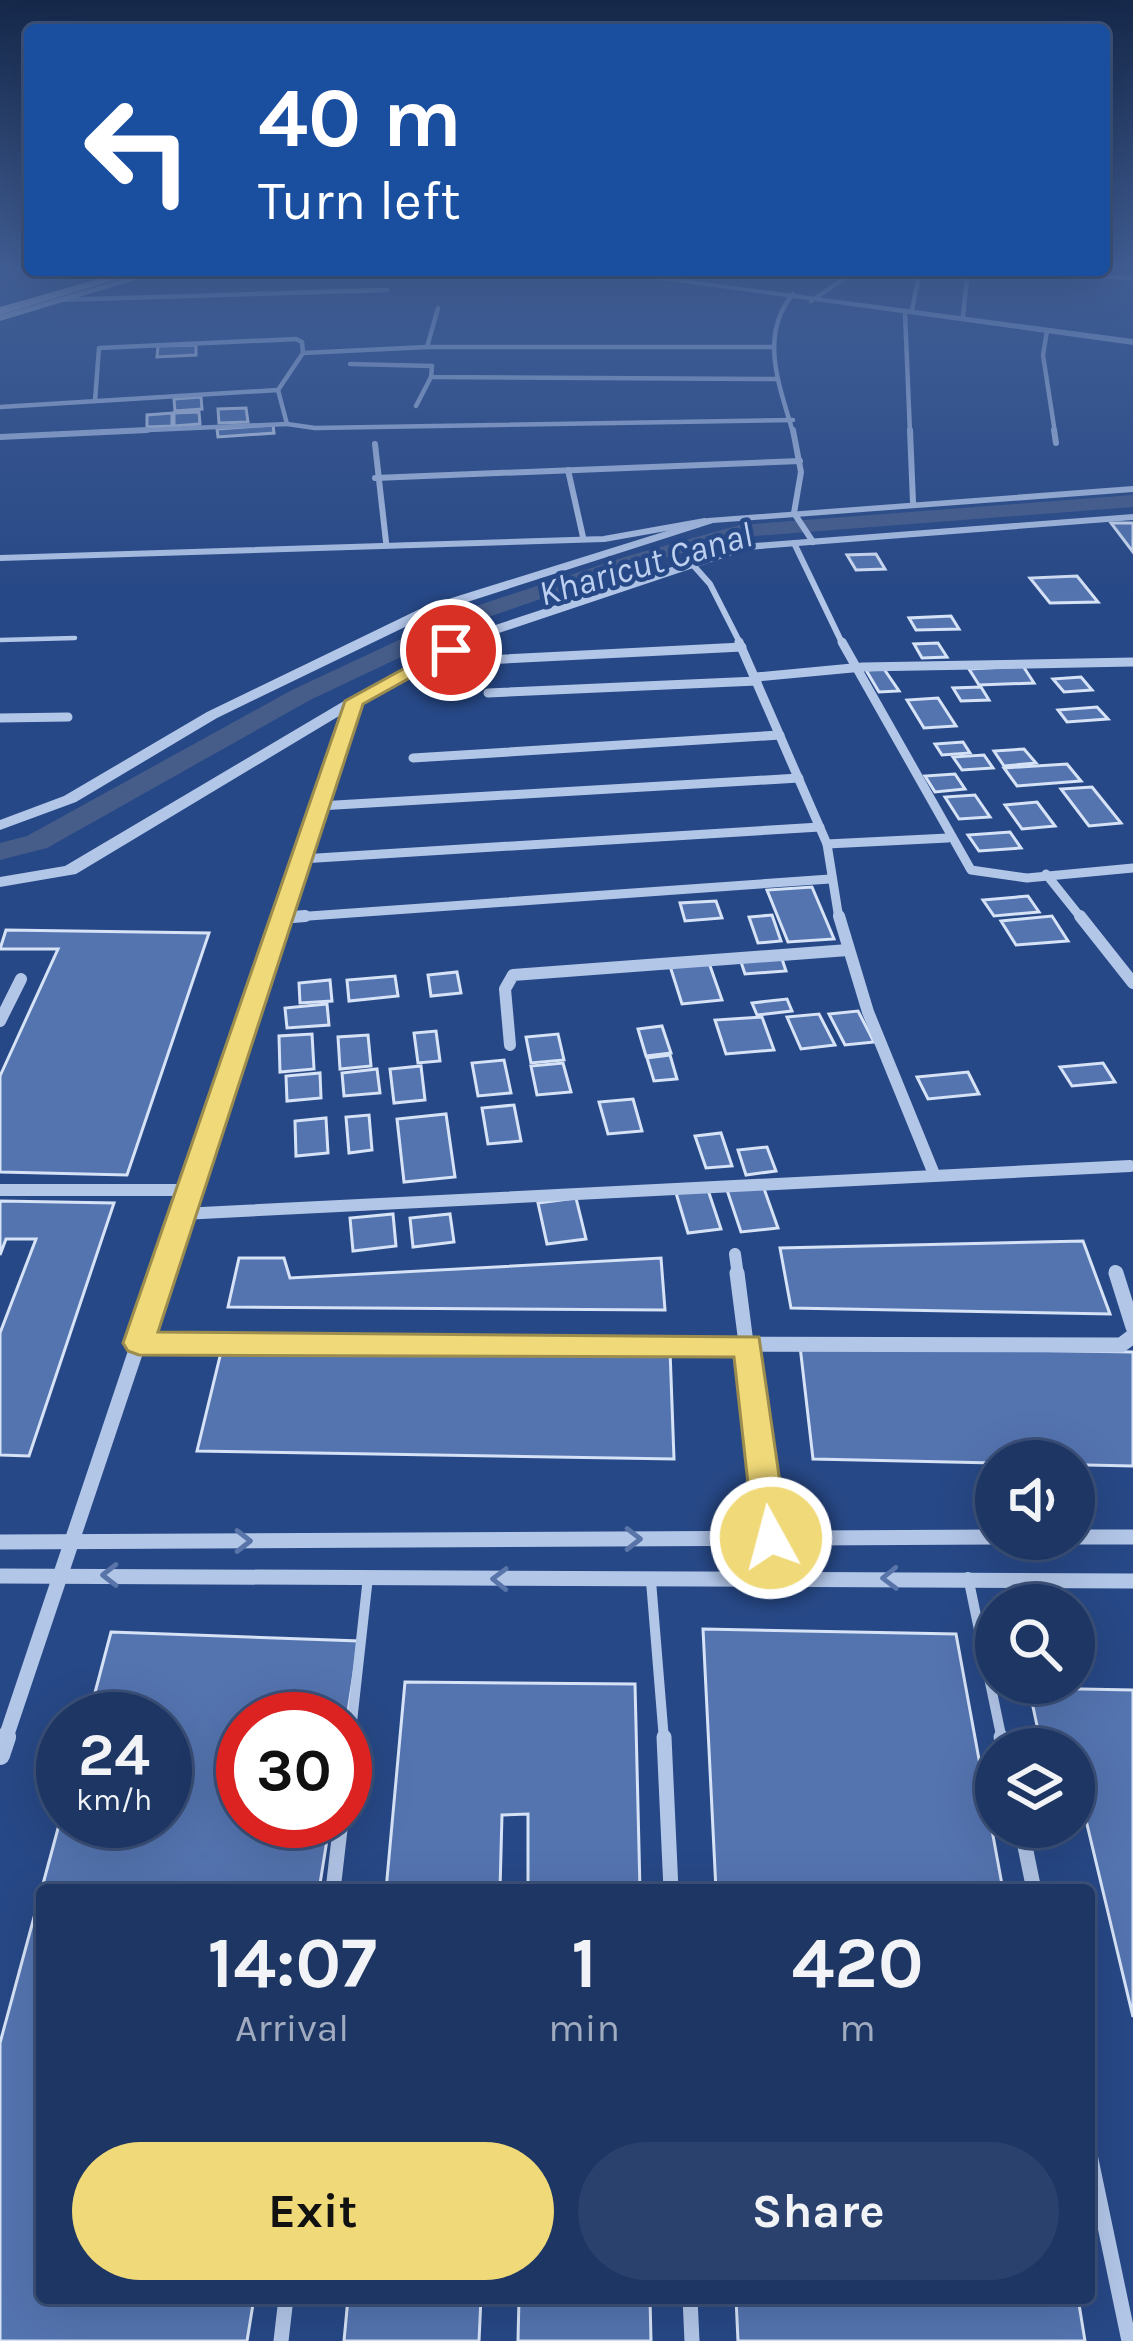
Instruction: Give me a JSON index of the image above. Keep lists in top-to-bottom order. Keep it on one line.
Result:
{"water":["Kharicut Canal"],"page":{"turn":["40 m","Turn left"],"speed":"24 km/h","limit":"30","eta":["14:07","Arrival","1","min","420","m"],"buttons":["Exit","Share"]}}
